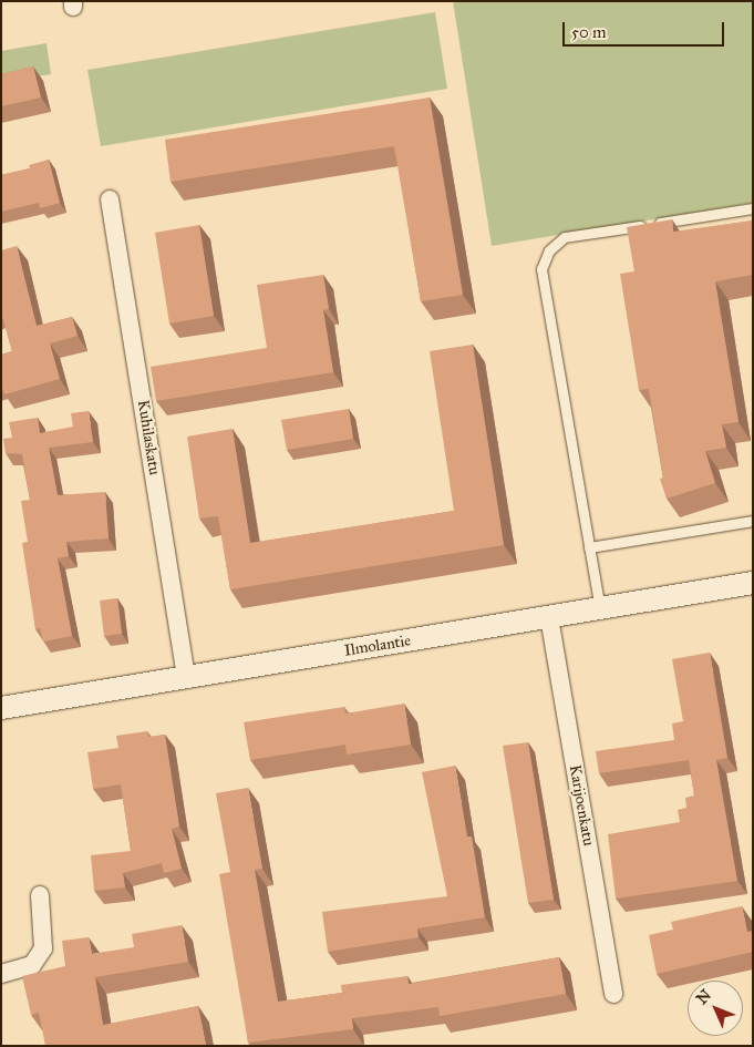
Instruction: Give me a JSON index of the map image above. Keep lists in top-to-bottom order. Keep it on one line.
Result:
{"streets":{"street":["Kuhilaskatu","Ilmolantie","Karijoenkatu"]},"crossings":[["Kuhilaskatu","Ilmolantie"],["Ilmolantie","Karijoenkatu"]],"scale_bar":"50 m","north":"top left"}
